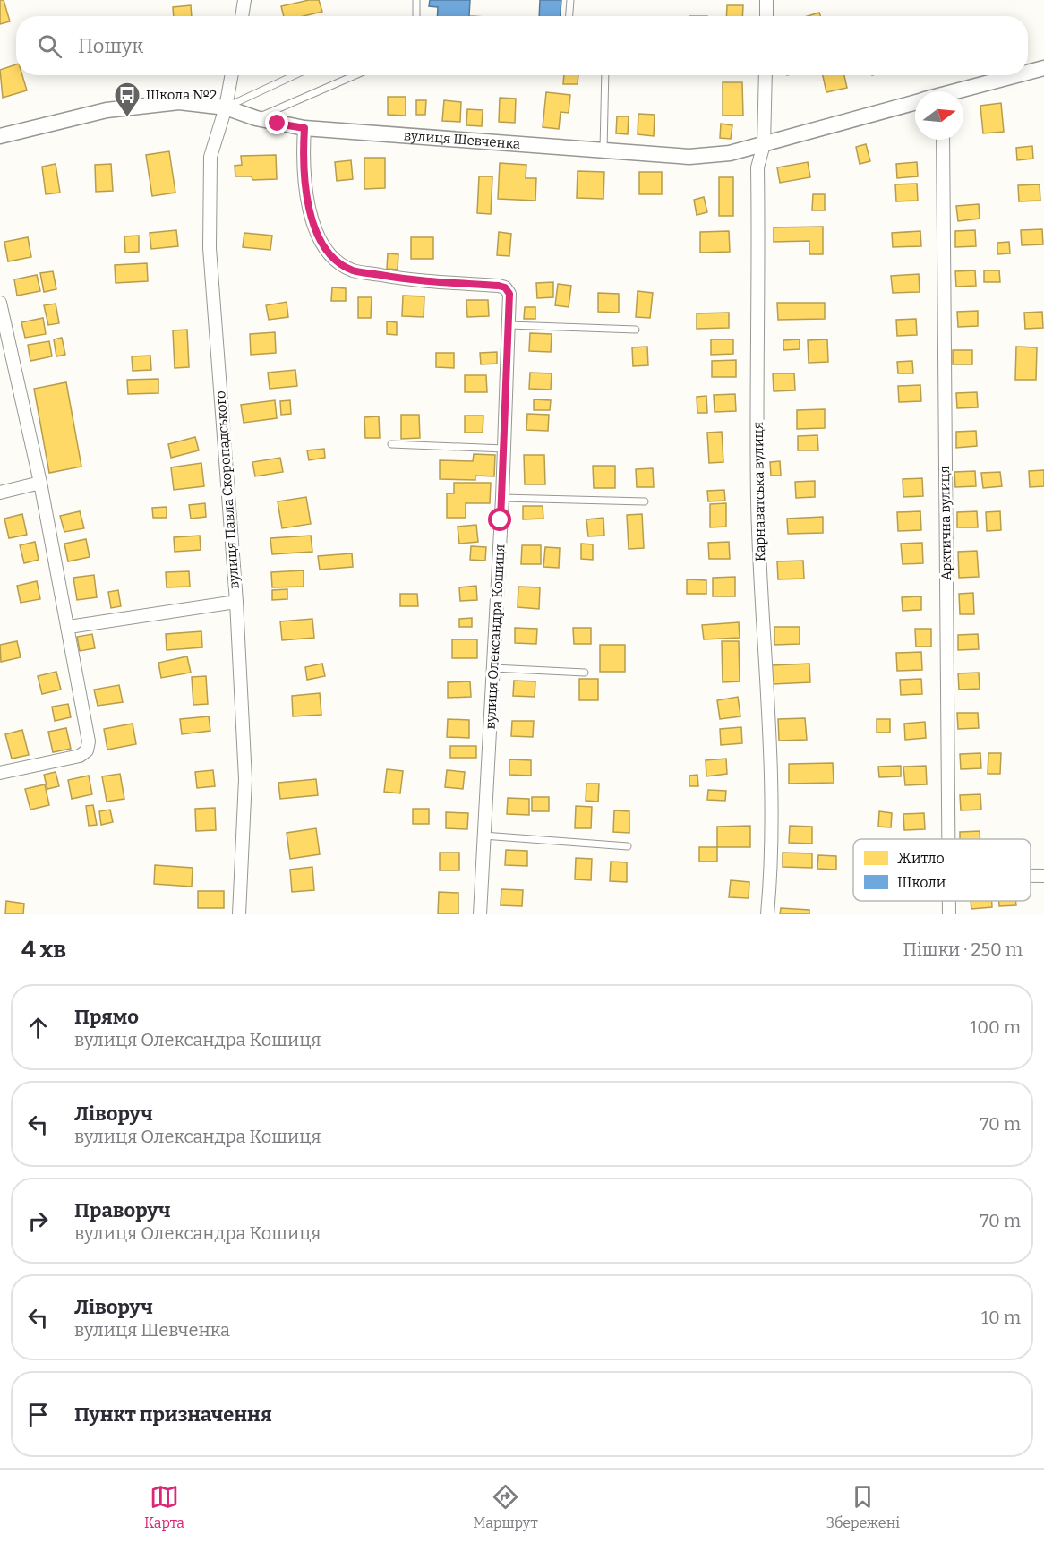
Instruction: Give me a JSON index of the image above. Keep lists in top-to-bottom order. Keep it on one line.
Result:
{"streets":{"street":["вулиця Шевченка","вулиця Павла Скоропадського","Карнаватська вулиця","Арктична вулиця","вулиця Олександра Кошиця"]},"crossings":[["вулиця Шевченка","вулиця Павла Скоропадського"],["вулиця Шевченка","Карнаватська вулиця"],["вулиця Шевченка","вулиця Олександра Кошиця"]],"places":{"bus stop":["Школа №2"]},"legend":["Житло","Школи"],"north":"right","page":{"search":"Пошук","heading":["4 хв","Пішки · 250 m"],"list":[["Прямо","вулиця Олександра Кошиця","100 m"],["Ліворуч","вулиця Олександра Кошиця","70 m"],["Праворуч","вулиця Олександра Кошиця","70 m"],["Ліворуч","вулиця Шевченка","10 m"],"Пункт призначення"],"nav":["Карта","Маршрут","Збережені"]}}
